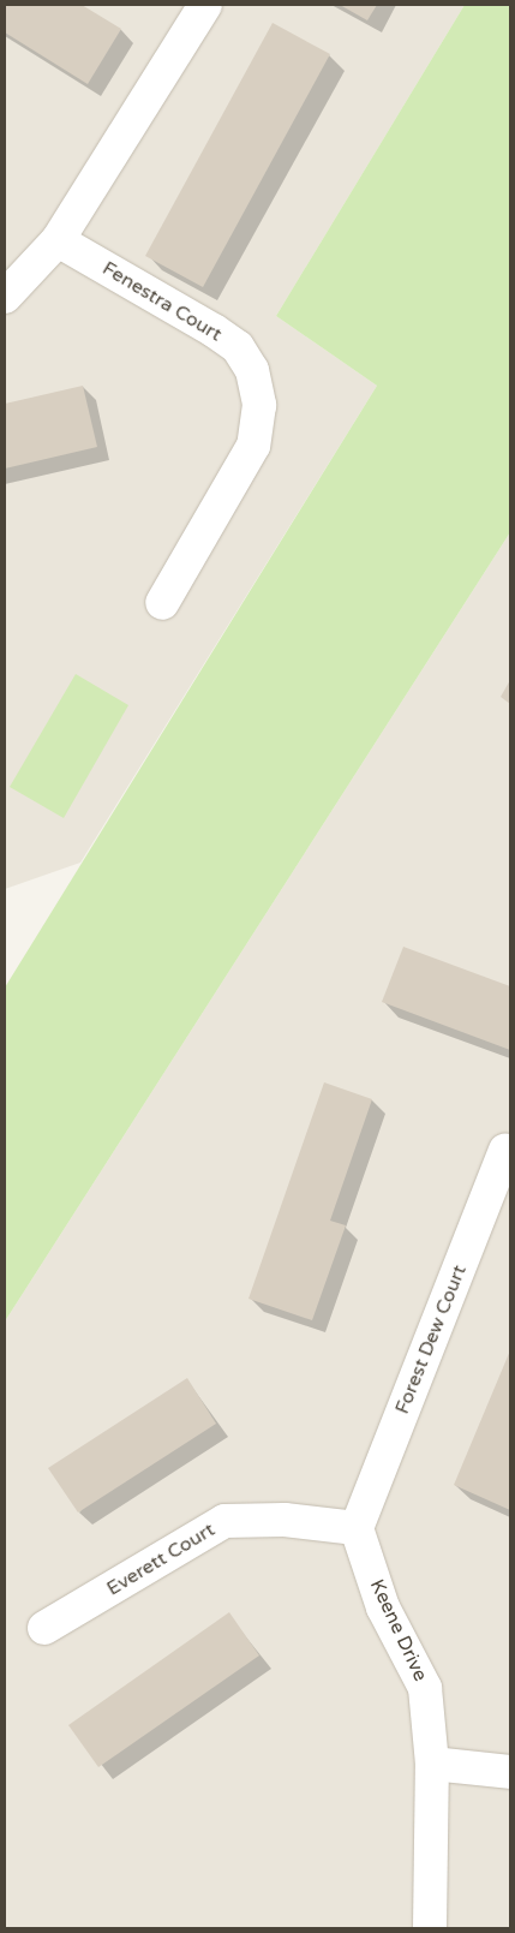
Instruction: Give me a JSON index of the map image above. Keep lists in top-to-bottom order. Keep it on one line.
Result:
{"streets":{"street":["Fenestra Court","Forest Dew Court","Everett Court","Keene Drive"]},"crossings":[["Forest Dew Court","Everett Court"],["Forest Dew Court","Keene Drive"],["Everett Court","Keene Drive"]]}
